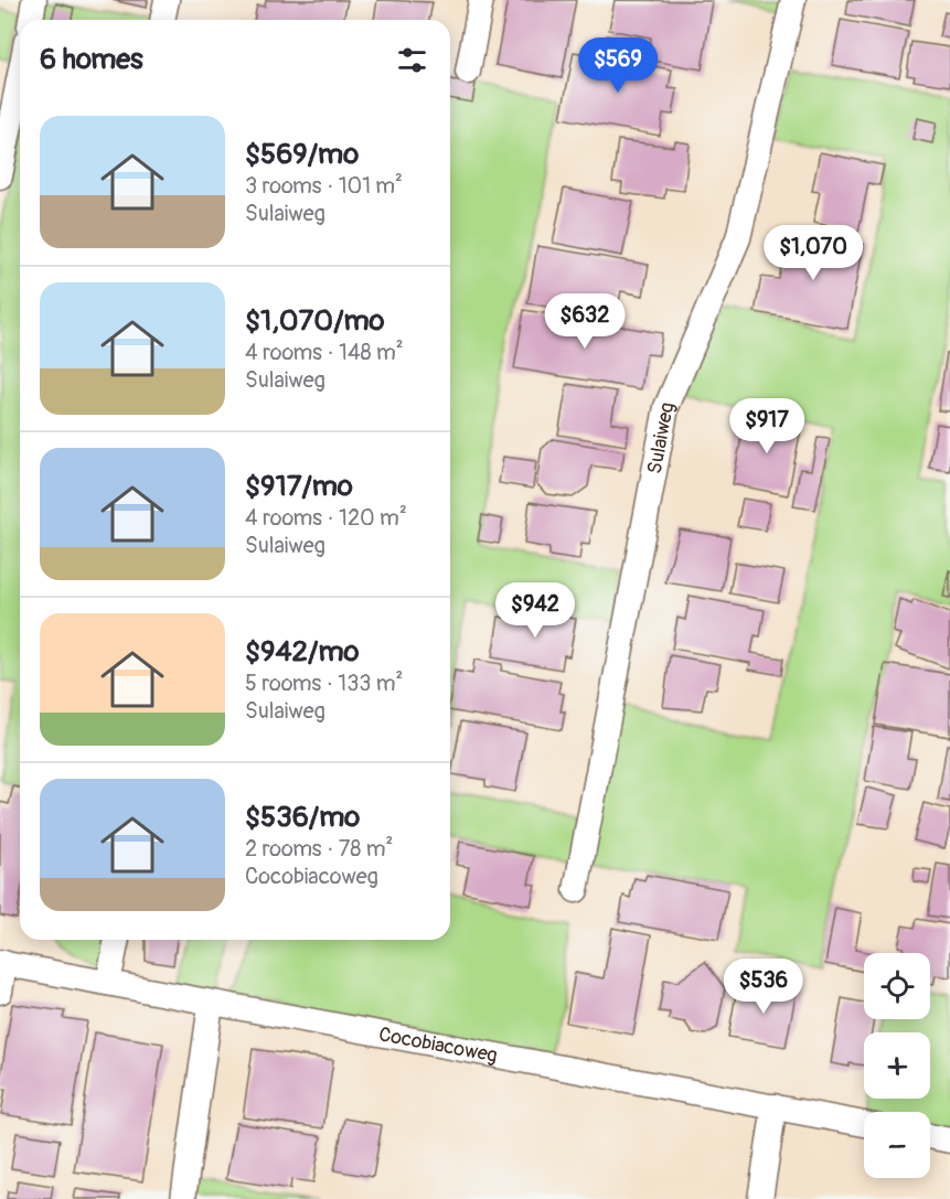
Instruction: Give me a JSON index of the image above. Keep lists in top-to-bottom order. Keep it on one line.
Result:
{"streets":{"street":["Sulaiweg","Cocobiacoweg"]},"page":{"heading":"6 homes","price":["$569","$1,070","$632","$917","$942","$536"],"list":[{"name":"$569/mo","note":"3 rooms · 101 m² · Sulaiweg"},{"name":"$1,070/mo","note":"4 rooms · 148 m² · Sulaiweg"},{"name":"$917/mo","note":"4 rooms · 120 m² · Sulaiweg"},{"name":"$942/mo","note":"5 rooms · 133 m² · Sulaiweg"},{"name":"$536/mo","note":"2 rooms · 78 m² · Cocobiacoweg"}],"map_buttons":["+","−"]}}
